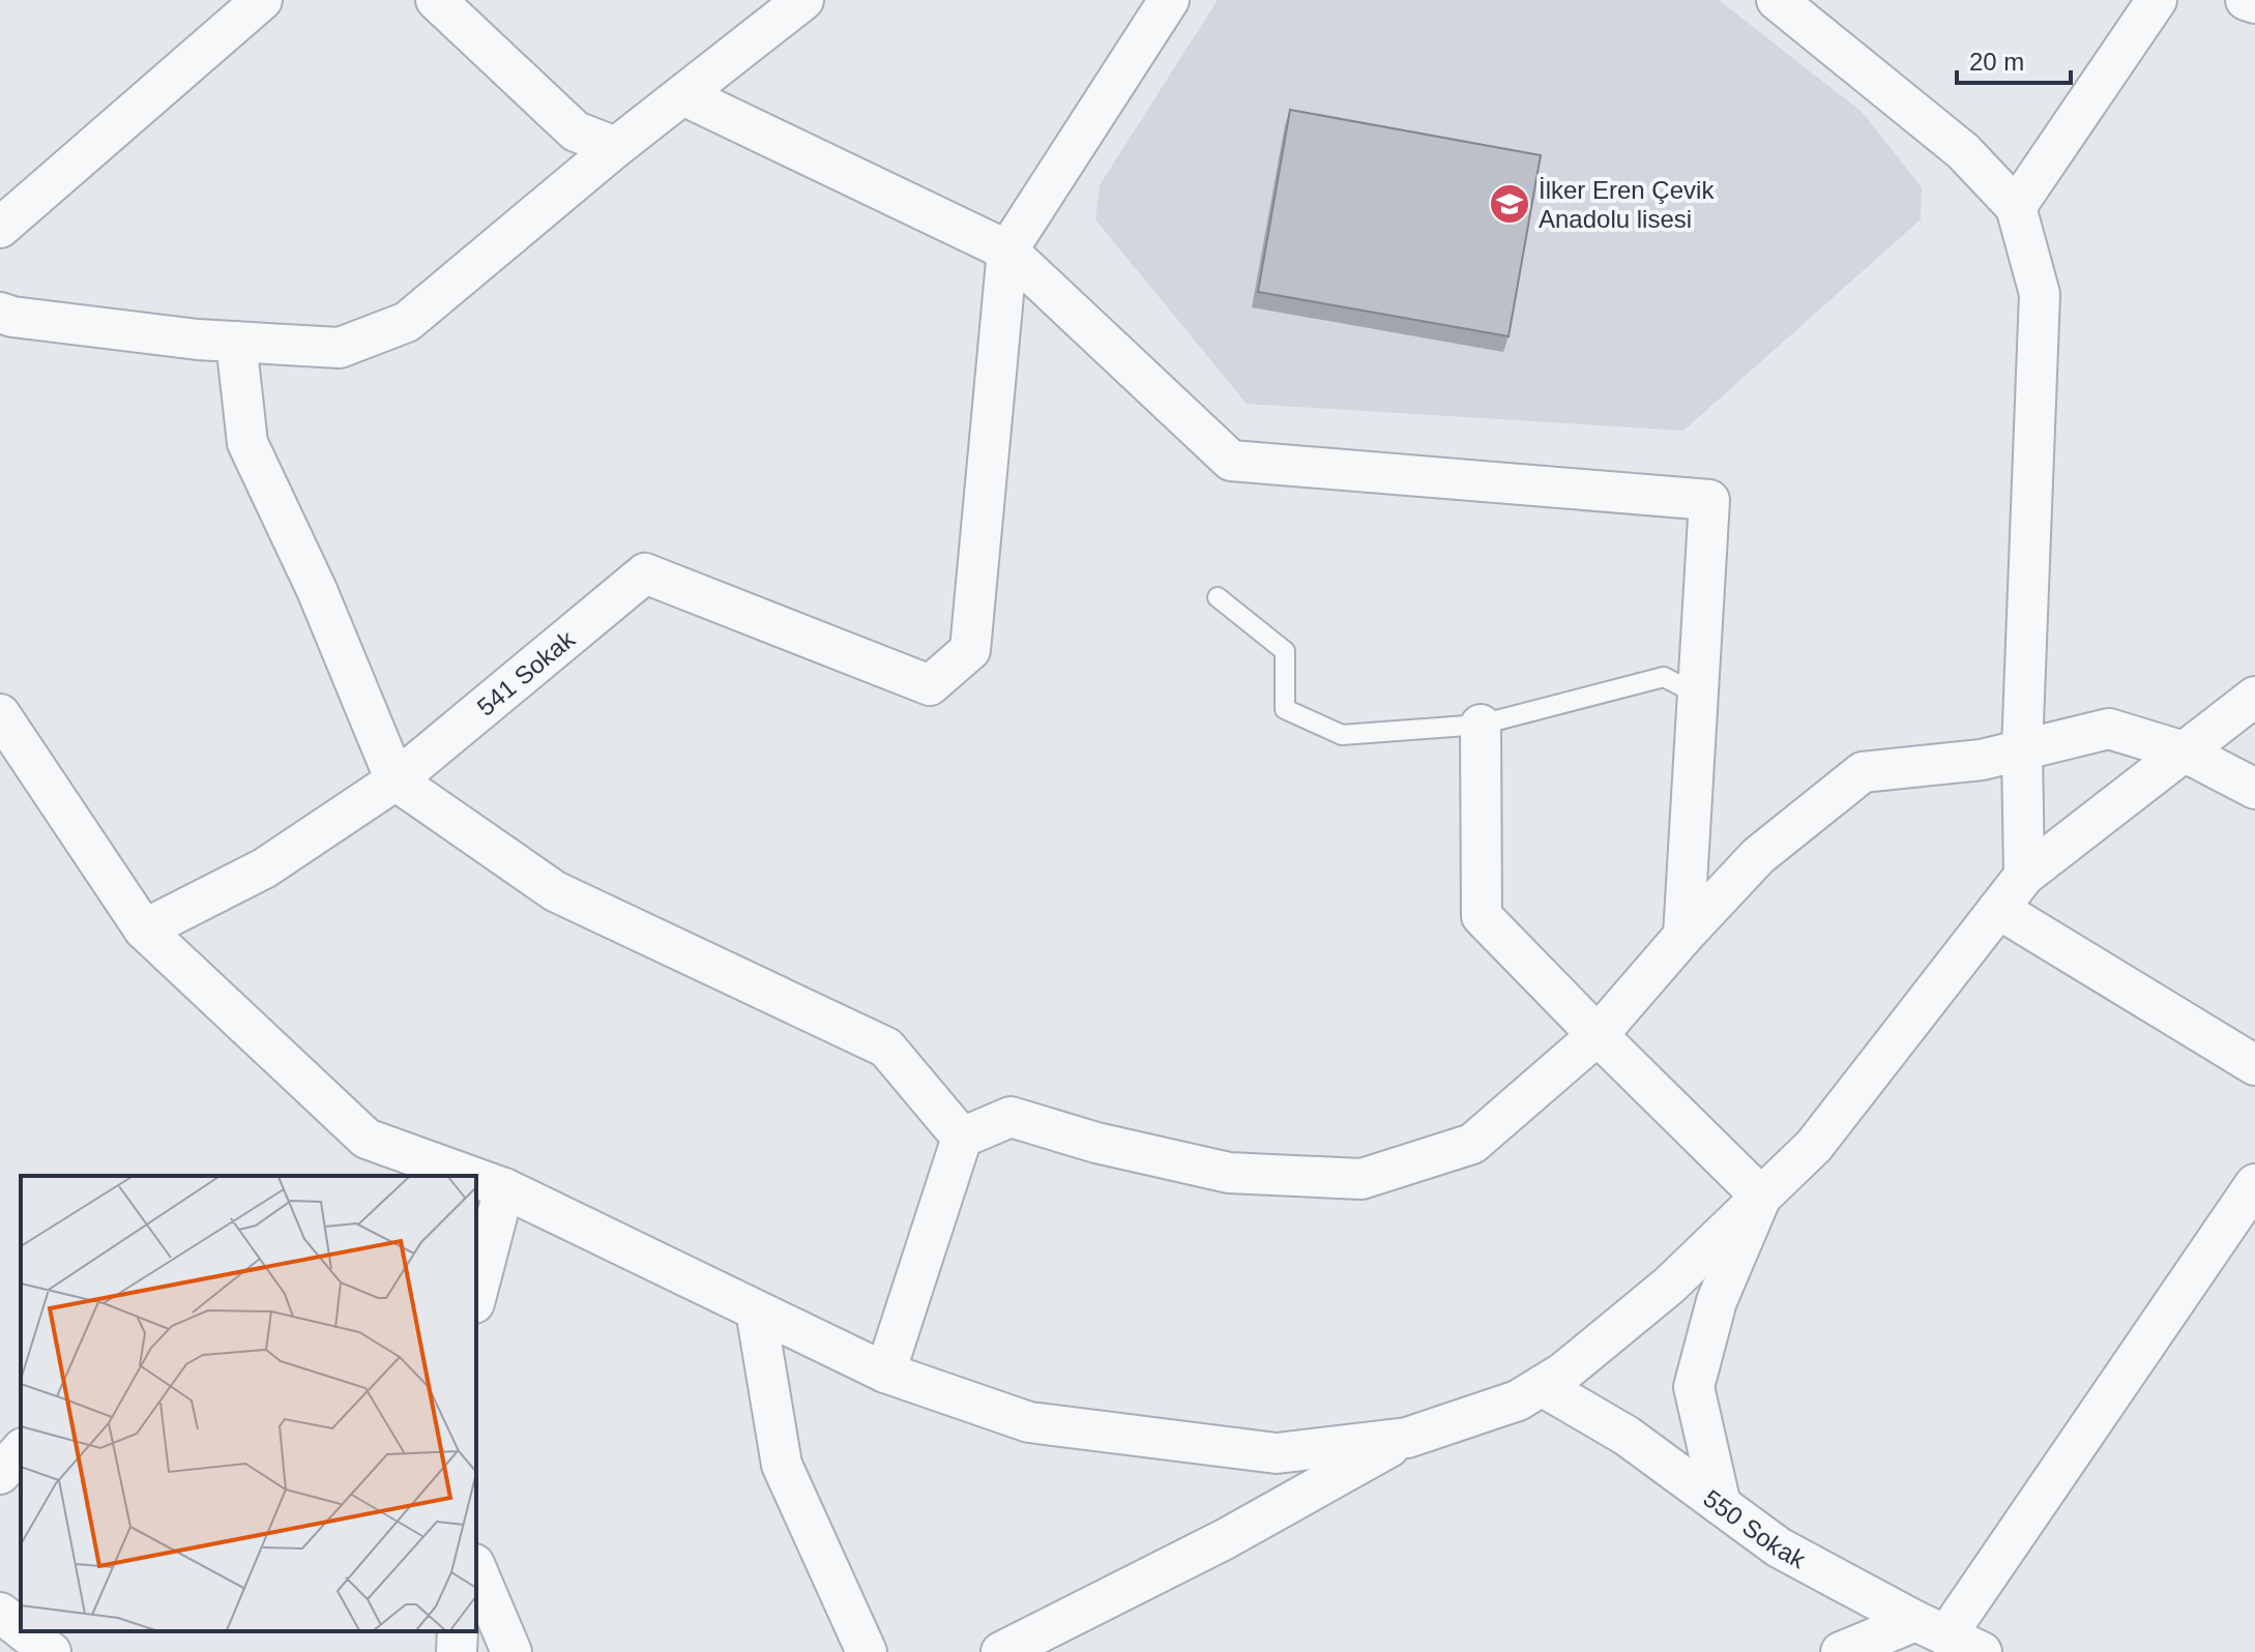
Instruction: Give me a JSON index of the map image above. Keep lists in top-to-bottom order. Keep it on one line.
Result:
{"streets":{"street":["541 Sokak","550 Sokak"]},"places":{"school or university":["İlker Eren Çevik Anadolu lisesi"]},"scale_bar":"20 m"}
